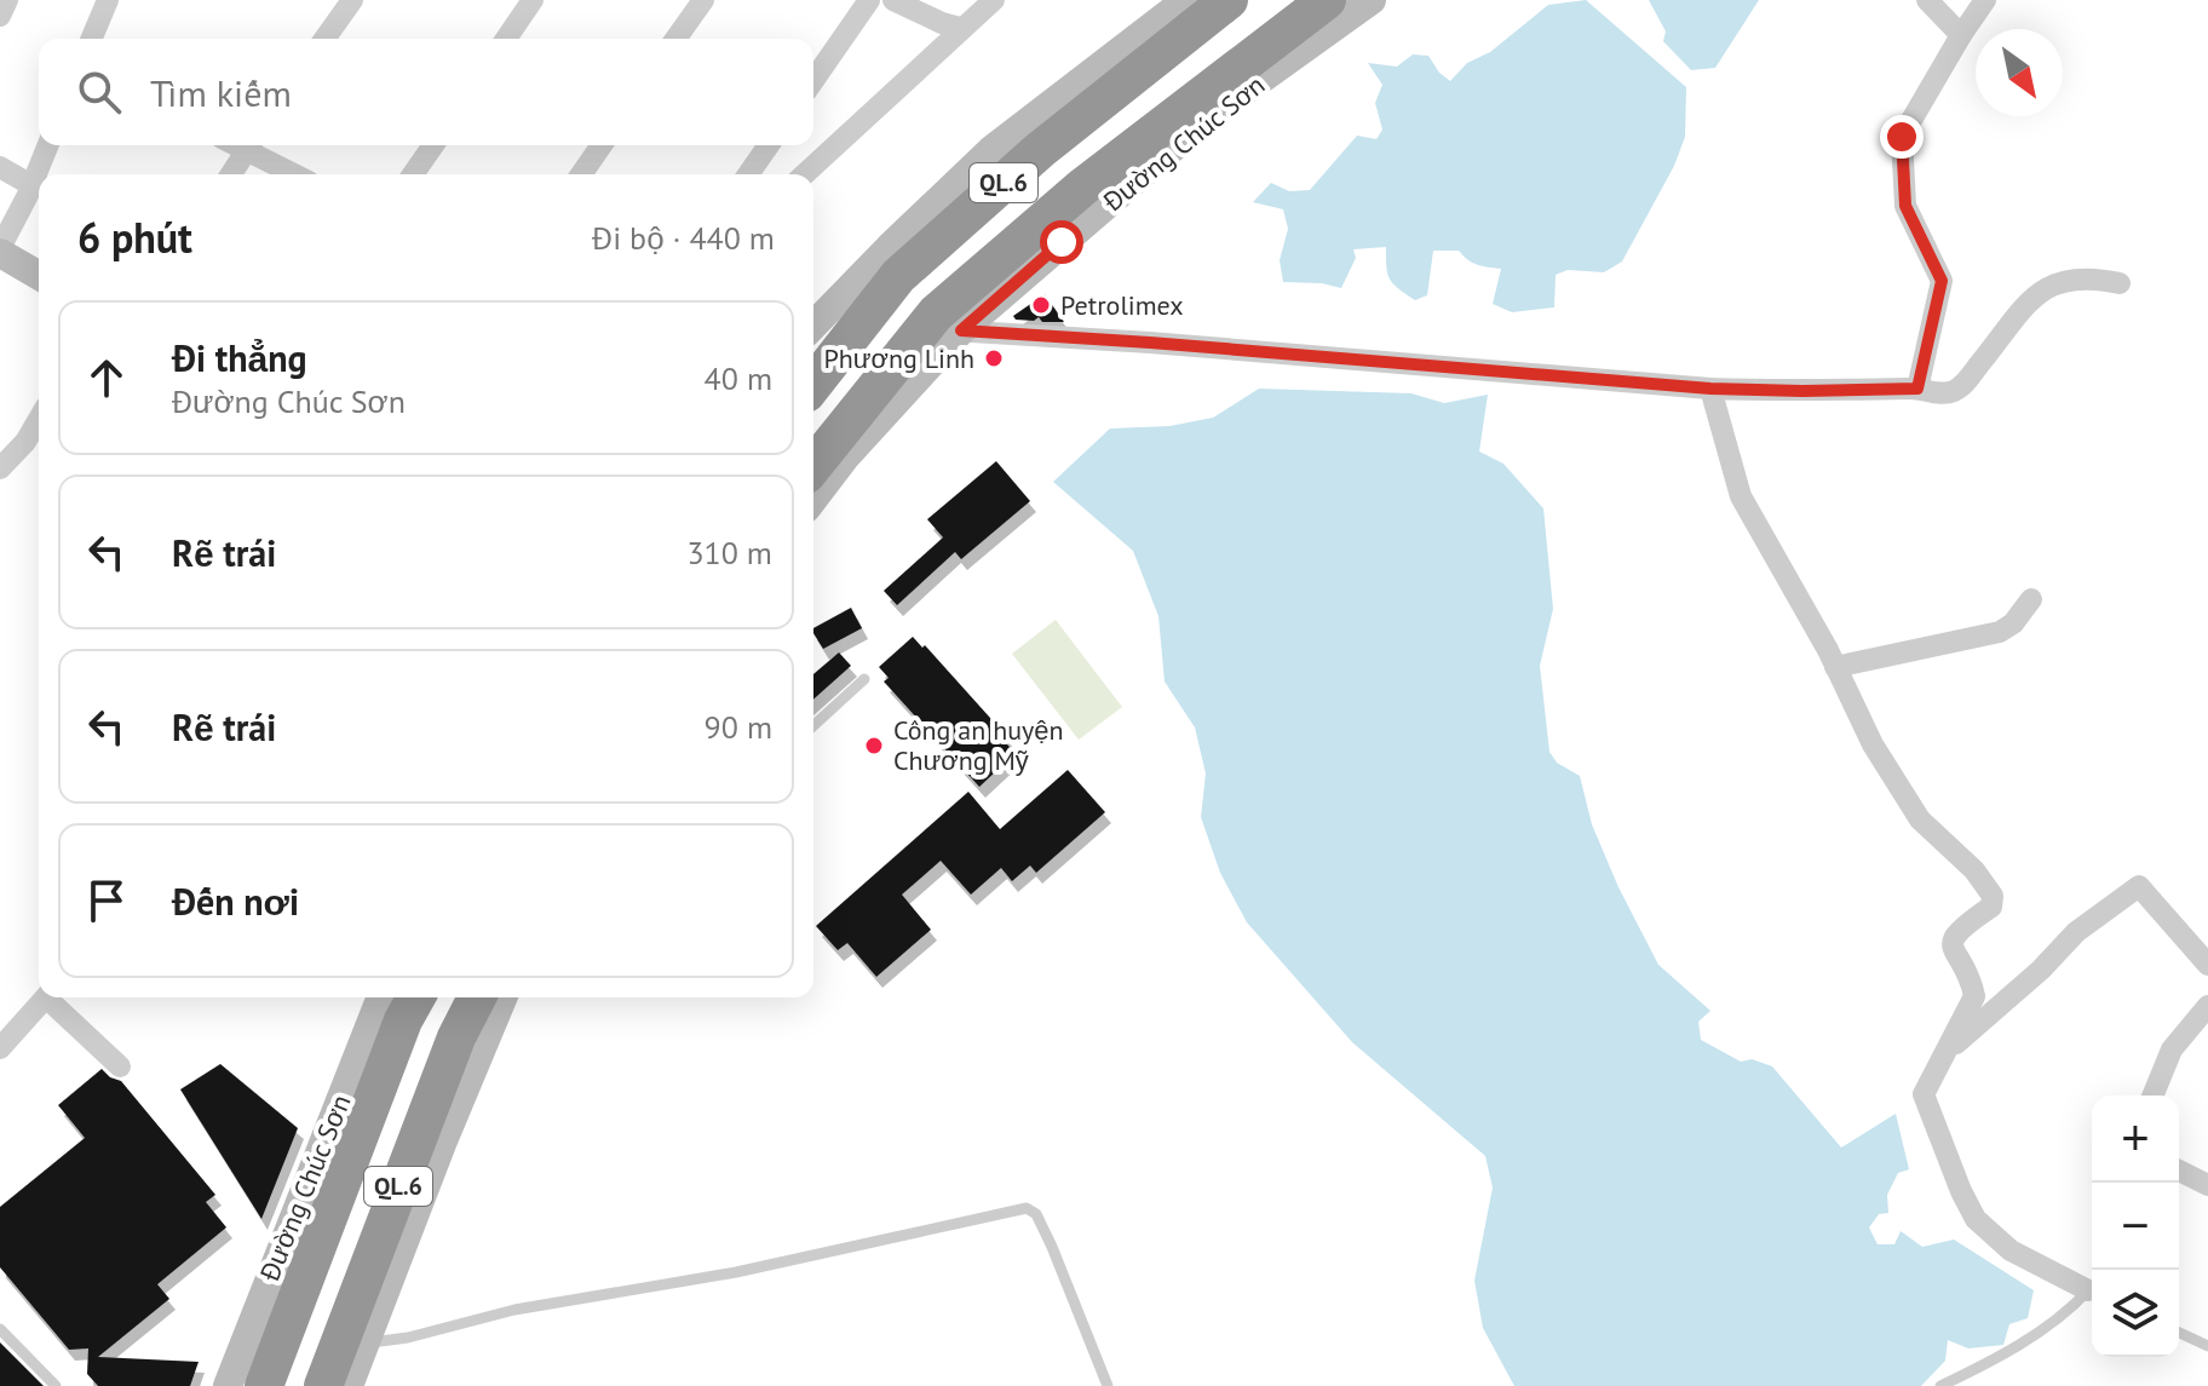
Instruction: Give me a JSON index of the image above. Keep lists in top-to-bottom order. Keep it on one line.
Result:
{"streets":{"highway":["Đường Chúc Sơn","QL.6"]},"places":["Petrolimex","Phương Linh","Công an huyện Chương Mỹ"],"north":"bottom right","page":{"search":"Tìm kiếm","heading":["6 phút","Đi bộ · 440 m"],"list":[["Đi thẳng","Đường Chúc Sơn","40 m"],["Rẽ trái","310 m"],["Rẽ trái","90 m"],"Đến nơi"],"map_buttons":["+","−"]}}
